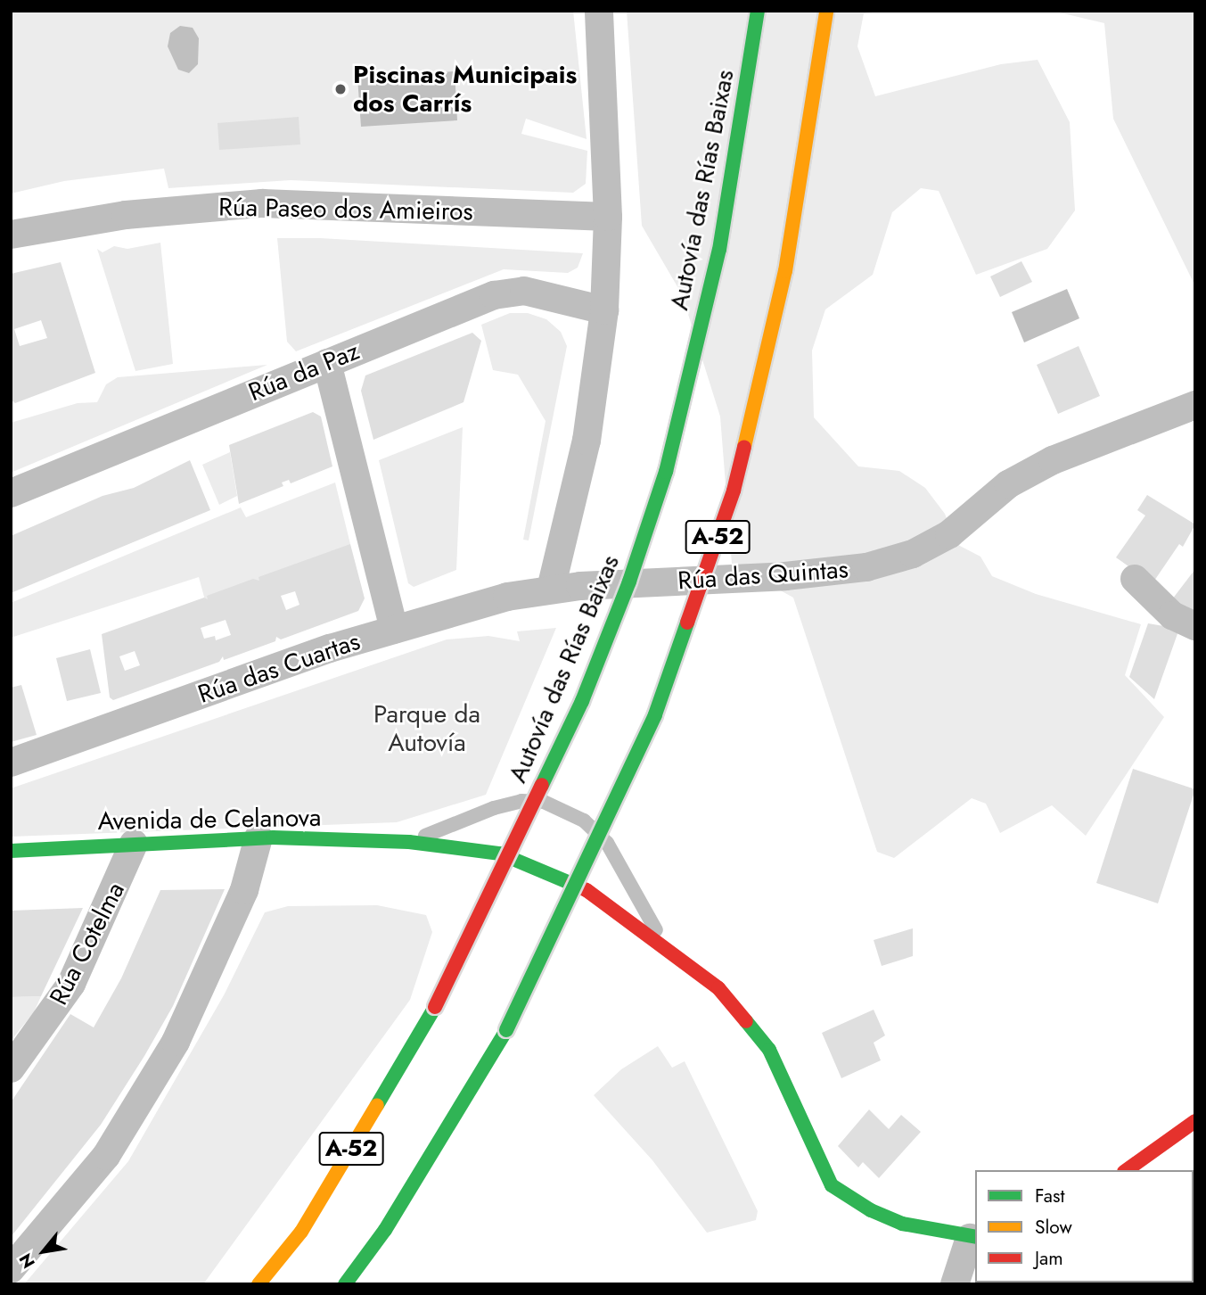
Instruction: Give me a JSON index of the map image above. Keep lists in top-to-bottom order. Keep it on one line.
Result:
{"streets":{"main road":["Autovía das Rías Baixas","A-52","Avenida de Celanova"],"street":["Rúa Paseo dos Amieiros","Rúa da Paz","Rúa das Quintas","Rúa das Cuartas","Rúa Cotelma"]},"crossings":[["Rúa das Quintas","Rúa das Cuartas"],["Avenida de Celanova","Rúa Cotelma"]],"parks":["Parque da Autovía"],"places":["Piscinas Municipais dos Carrís"],"legend":["Fast","Slow","Jam"],"north":"bottom left"}
